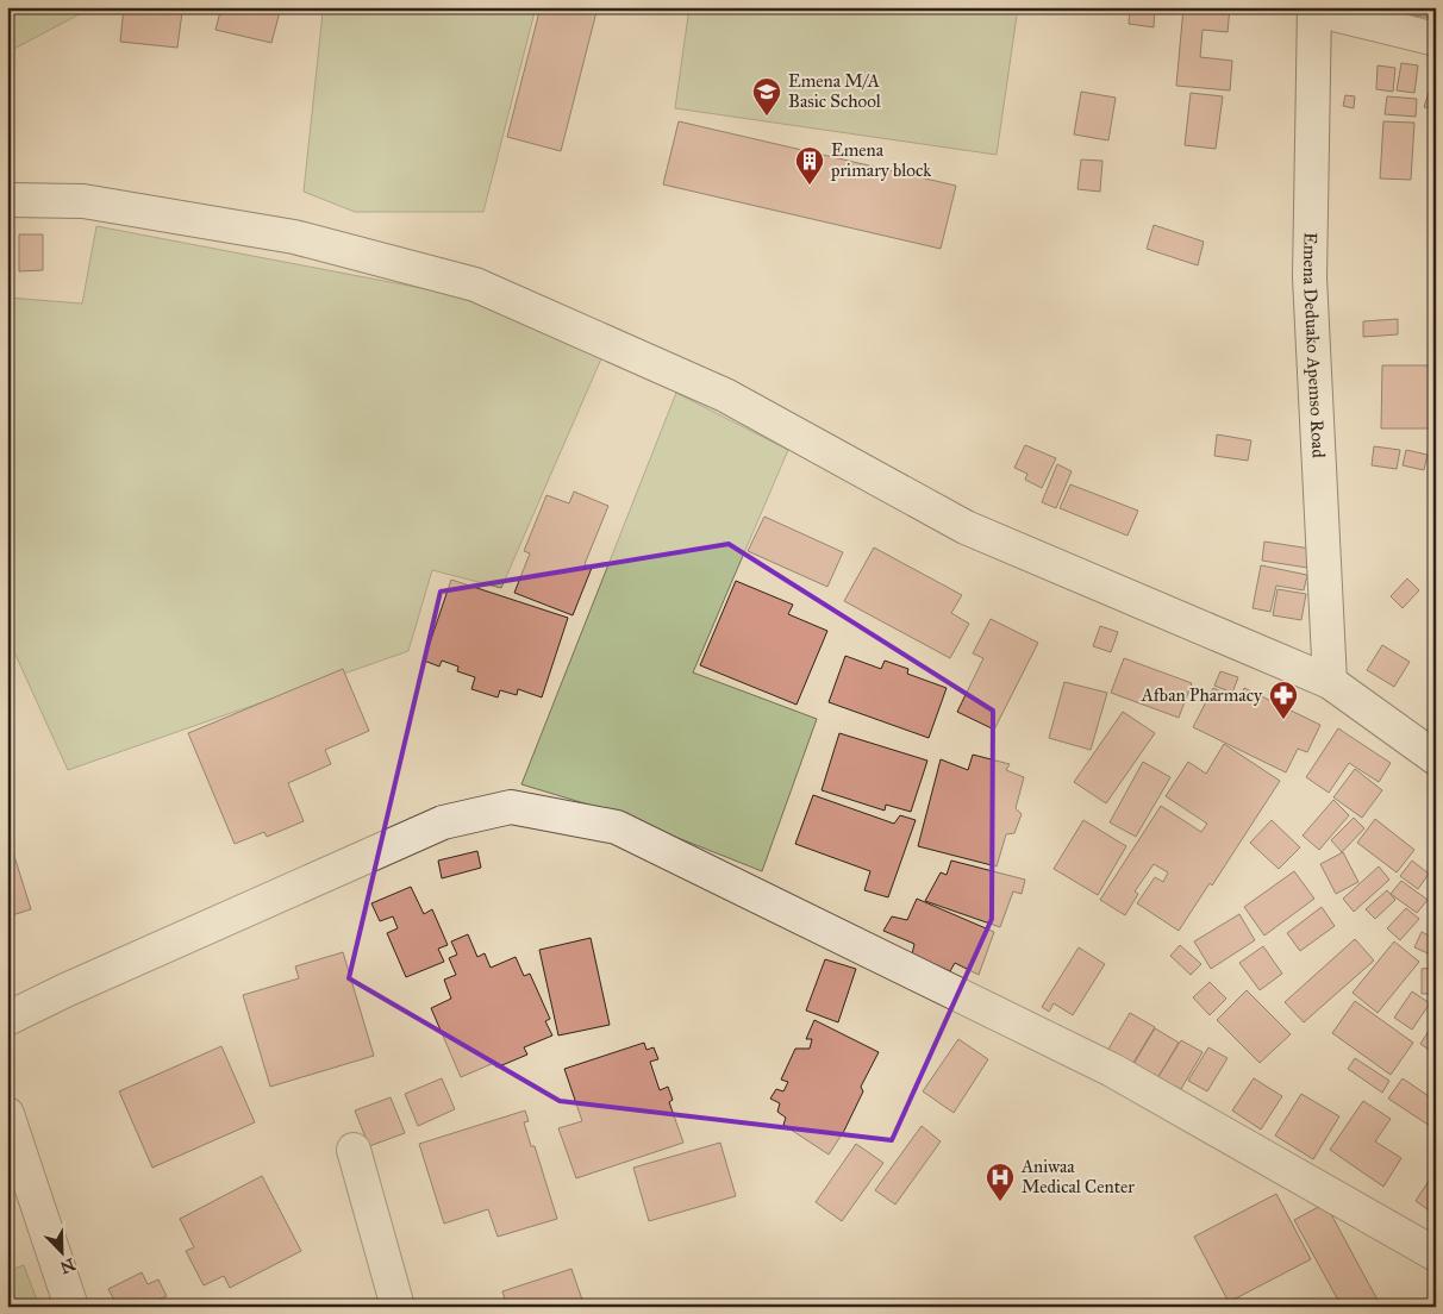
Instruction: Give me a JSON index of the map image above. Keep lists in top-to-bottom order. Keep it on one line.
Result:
{"streets":{"street":["Emena Deduako Apemso Road"]},"places":{"school or university":["Emena M/A Basic School"],"building":["Emena primary block"],"pharmacy":["Afban Pharmacy"],"hospital":["Aniwaa Medical Center"]},"north":"bottom right"}
